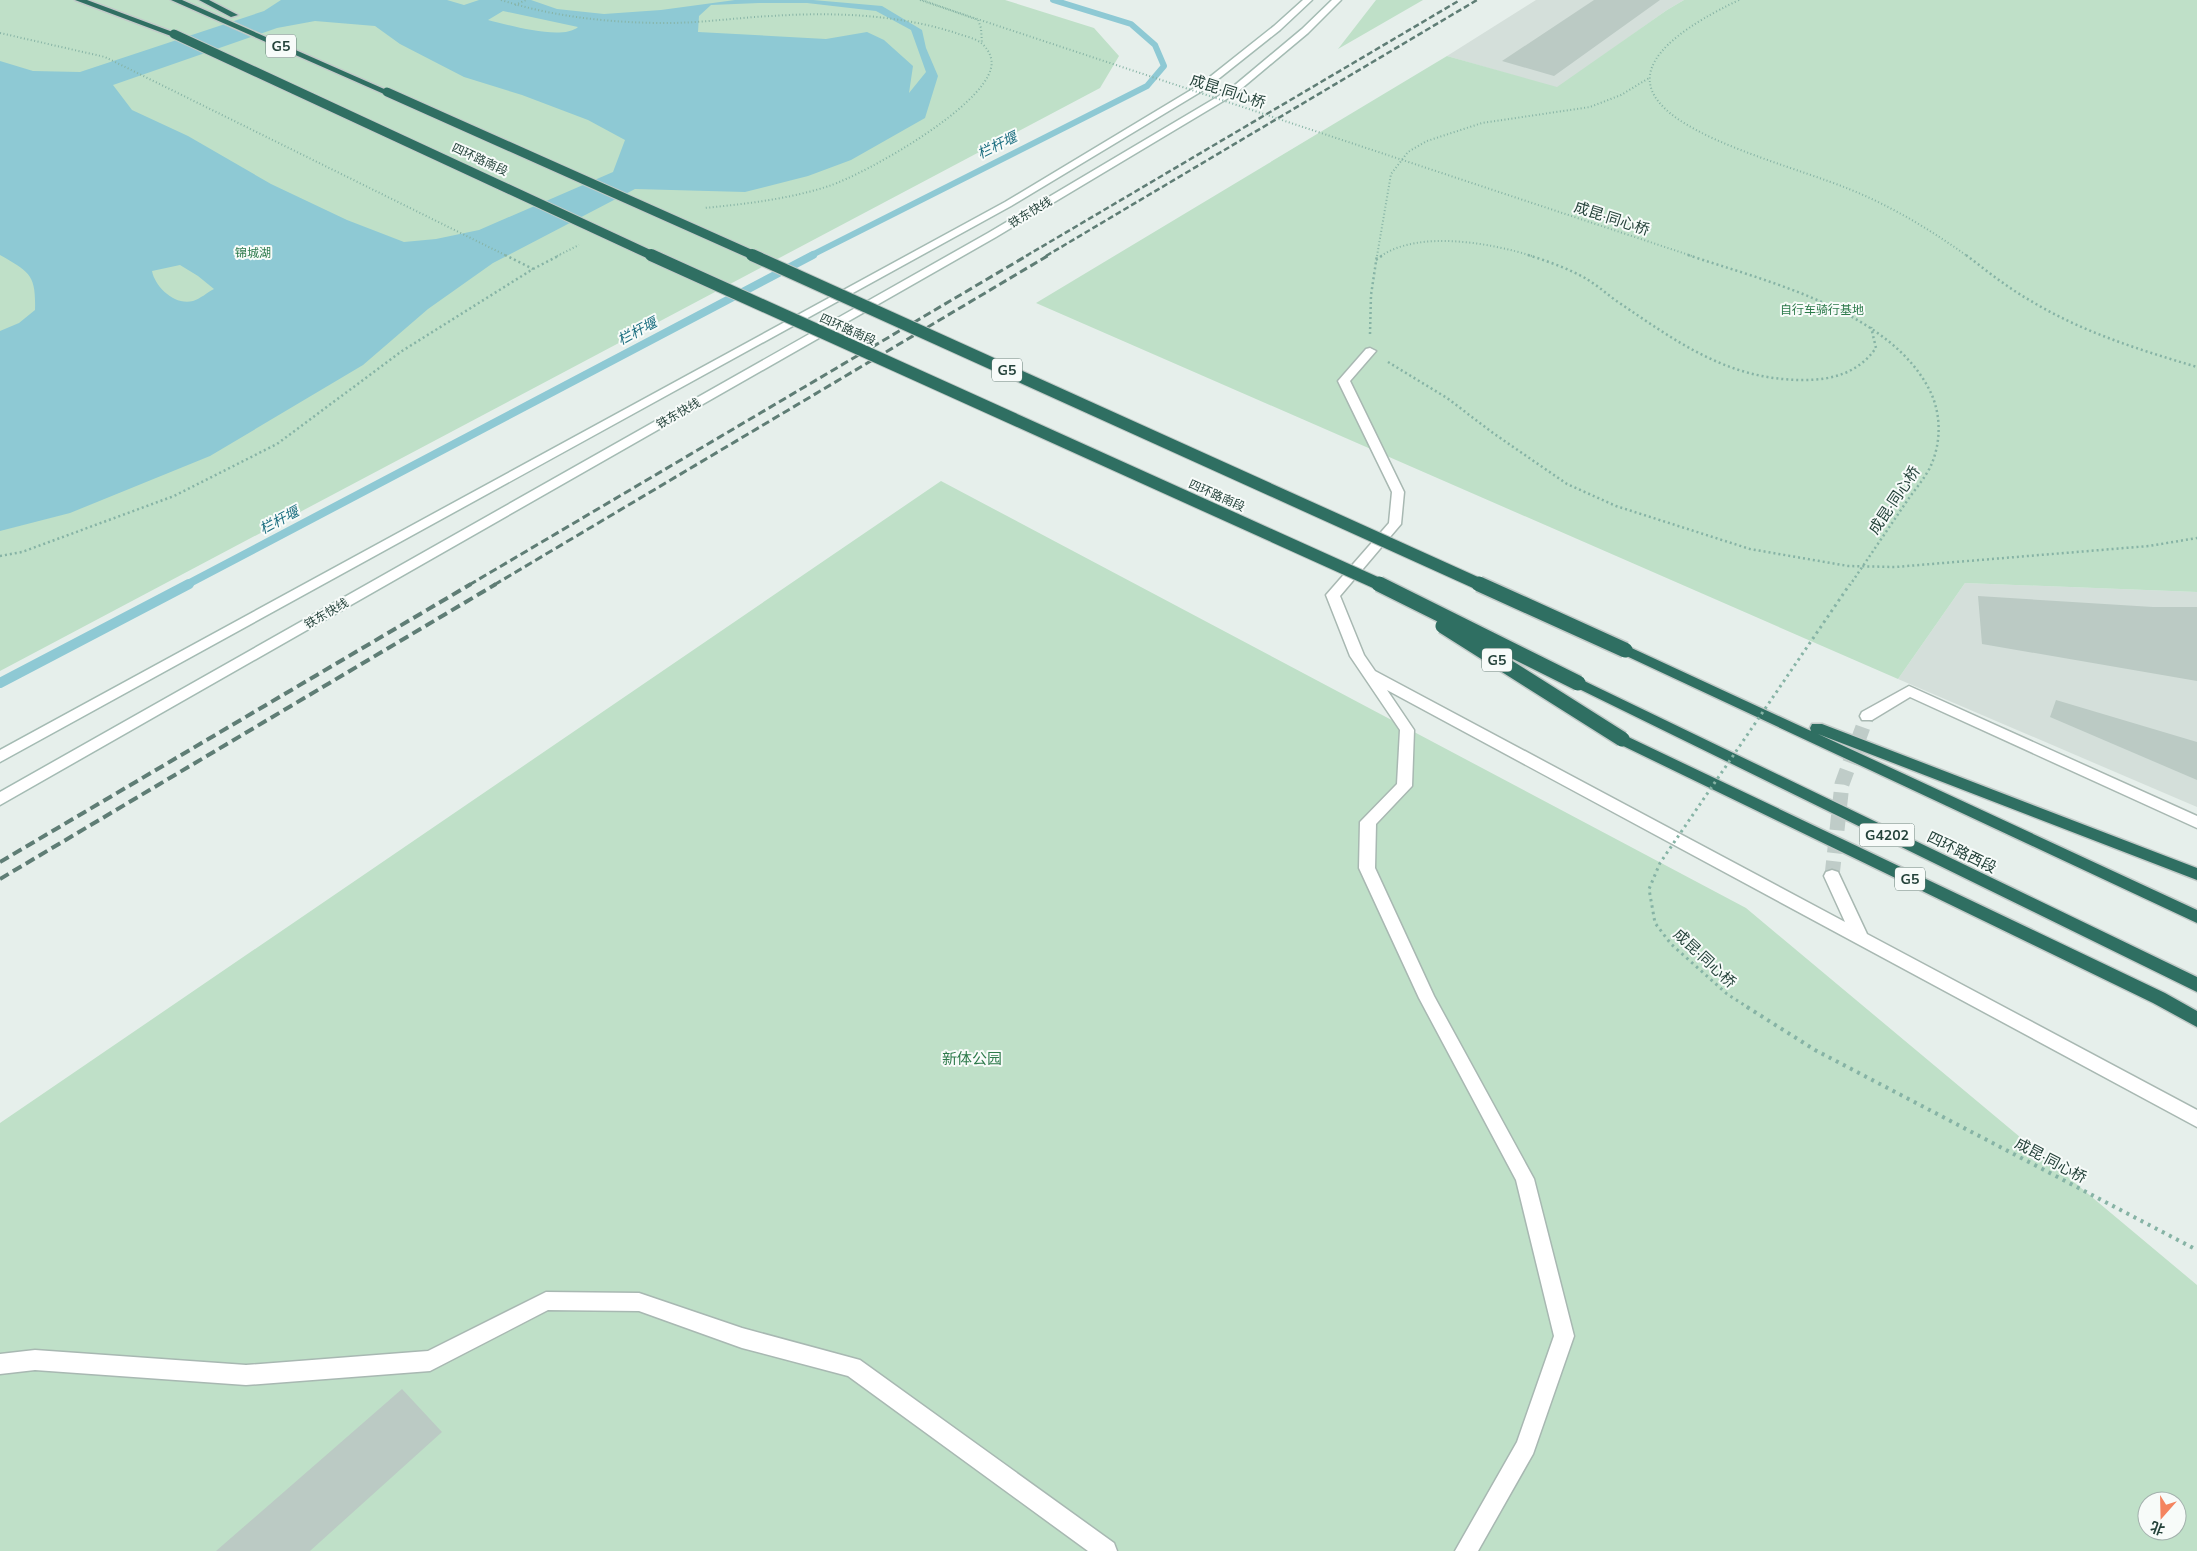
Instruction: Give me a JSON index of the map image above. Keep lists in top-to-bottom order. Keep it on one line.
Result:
{"streets":{"highway":["G5","四环路南段","G4202","四环路西段"],"main road":["铁东快线"],"path":["成昆·同心桥"]},"crossings":[["G5","四环路南段"],["四环路南段","四环路西段"]],"water":["栏杆堰"],"parks":["锦城湖","自行车骑行基地","新体公园"],"north":"bottom"}
